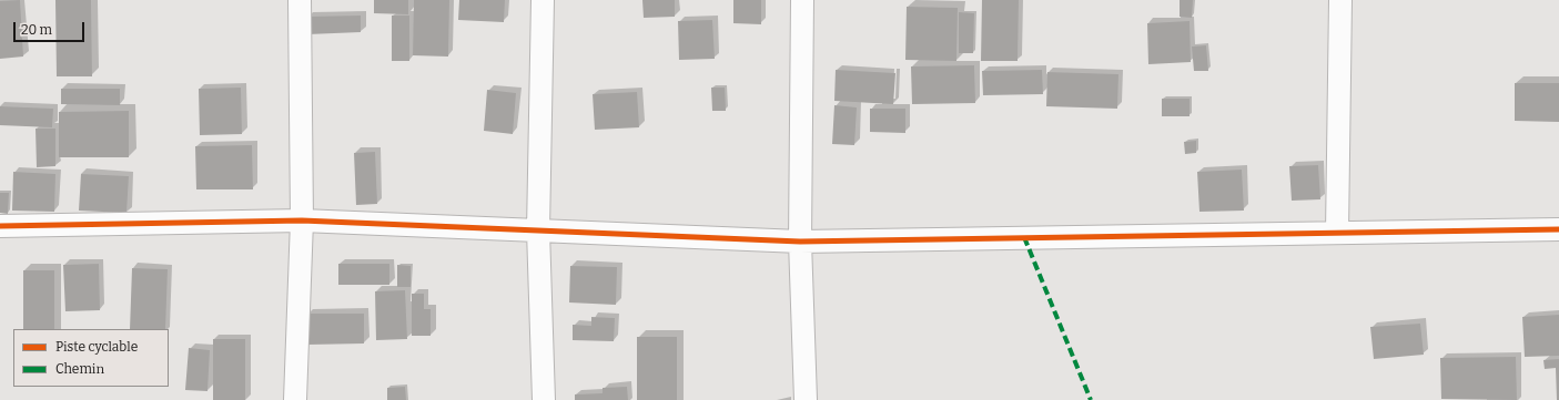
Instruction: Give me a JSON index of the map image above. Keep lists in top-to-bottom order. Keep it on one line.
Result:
{"legend":["Piste cyclable","Chemin"],"scale_bar":"20 m"}
